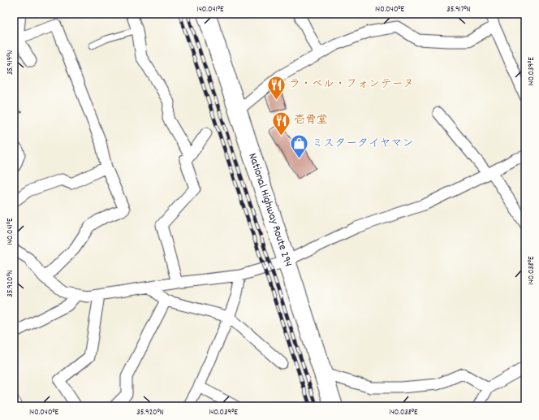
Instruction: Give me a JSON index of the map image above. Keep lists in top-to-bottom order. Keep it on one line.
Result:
{"streets":{"highway":["National Highway Route 294"]},"places":{"restaurant":["ラ・ベル・フォンテーヌ","壱骨堂"],"shop":["ミスタータイヤマン"]},"coordinates":["140.041°E","140.040°E","35.917°N","35.919°N","140.039°E","140.038°E","35.920°N"]}
